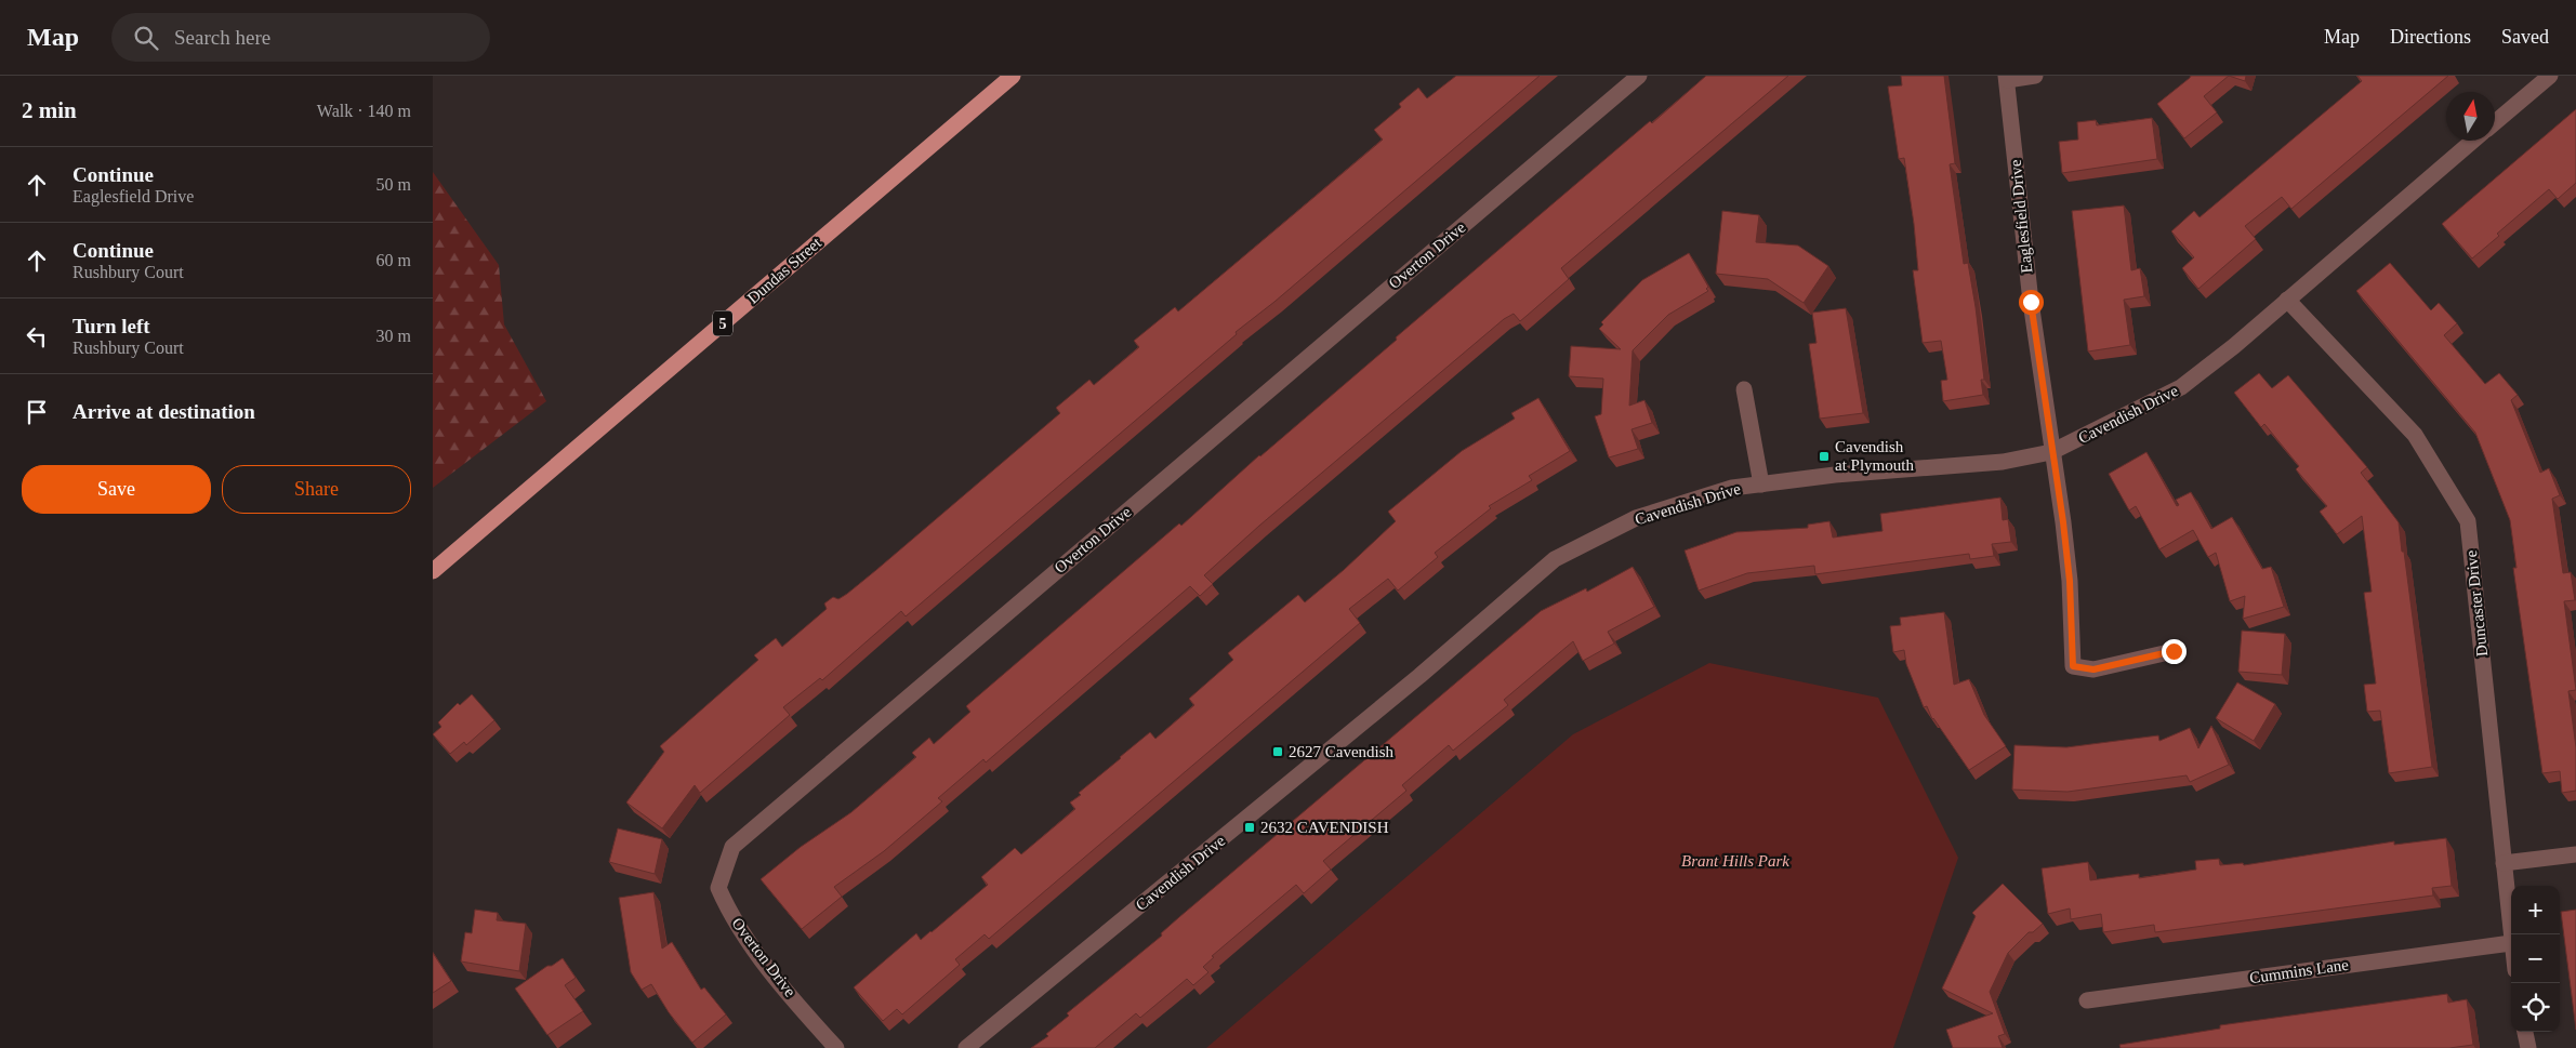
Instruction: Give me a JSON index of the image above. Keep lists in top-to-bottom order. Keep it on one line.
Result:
{"streets":{"main road":["Dundas Street","5"],"street":["Eaglesfield Drive","Overton Drive","Cavendish Drive","Duncaster Drive","Cummins Lane"]},"crossings":[["Eaglesfield Drive","Cavendish Drive"],["Cavendish Drive","Duncaster Drive"],["Duncaster Drive","Cummins Lane"]],"parks":["Brant Hills Park"],"places":{"transit":["Cavendish at Plymouth","2627 Cavendish","2632 CAVENDISH"]},"north":"top","page":{"header":"Map","search":"Search here","nav":["Map","Directions","Saved"],"heading":["2 min","Walk · 140 m"],"list":[["Continue","Eaglesfield Drive","50 m"],["Continue","Rushbury Court","60 m"],["Turn left","Rushbury Court","30 m"],"Arrive at destination"],"buttons":["Save","Share"],"map_buttons":["+","−"]}}
